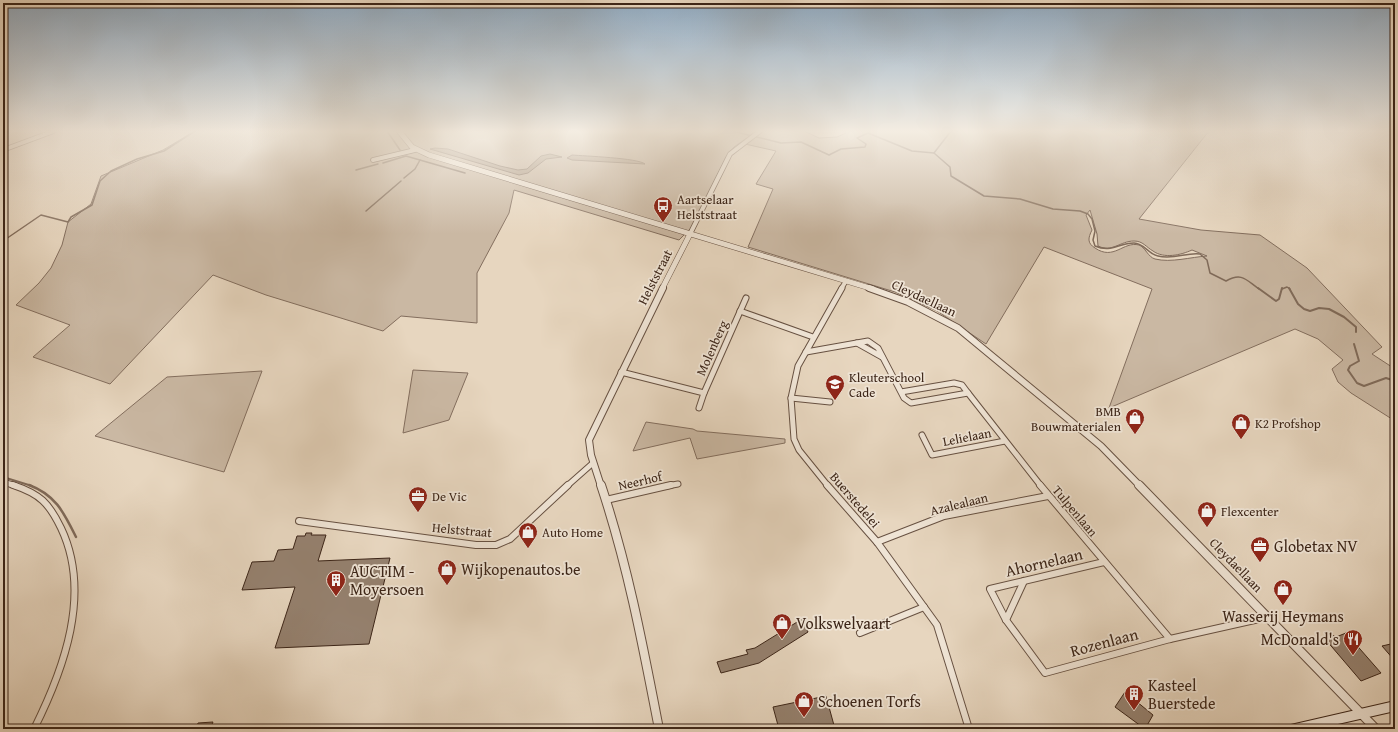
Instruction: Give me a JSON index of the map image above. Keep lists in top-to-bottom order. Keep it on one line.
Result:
{"streets":{"street":["Helststraat","Cleydaellaan","Molenberg","Lelielaan","Neerhof","Buerstedelei","Azalealaan","Tulpenlaan","Ahornelaan","Rozenlaan"]},"crossings":[["Helststraat","Cleydaellaan"],["Helststraat","Molenberg"],["Helststraat","Neerhof"],["Cleydaellaan","Buerstedelei"],["Cleydaellaan","Rozenlaan"],["Molenberg","Buerstedelei"],["Lelielaan","Tulpenlaan"],["Buerstedelei","Azalealaan"],["Azalealaan","Tulpenlaan"],["Tulpenlaan","Ahornelaan"],["Tulpenlaan","Rozenlaan"],["Ahornelaan","Rozenlaan"]],"places":{"bus stop":["Aartselaar Helststraat"],"school or university":["Kleuterschool Cade"],"shop":["BMB Bouwmaterialen","K2 Profshop","Flexcenter","Auto Home","Wijkopenautos.be","Wasserij Heymans","Volkswelvaart","Schoenen Torfs"],"office":["De Vic","Globetax NV"],"building":["AUCTIM - Moyersoen","Kasteel Buerstede"],"restaurant":["McDonald's"]}}
